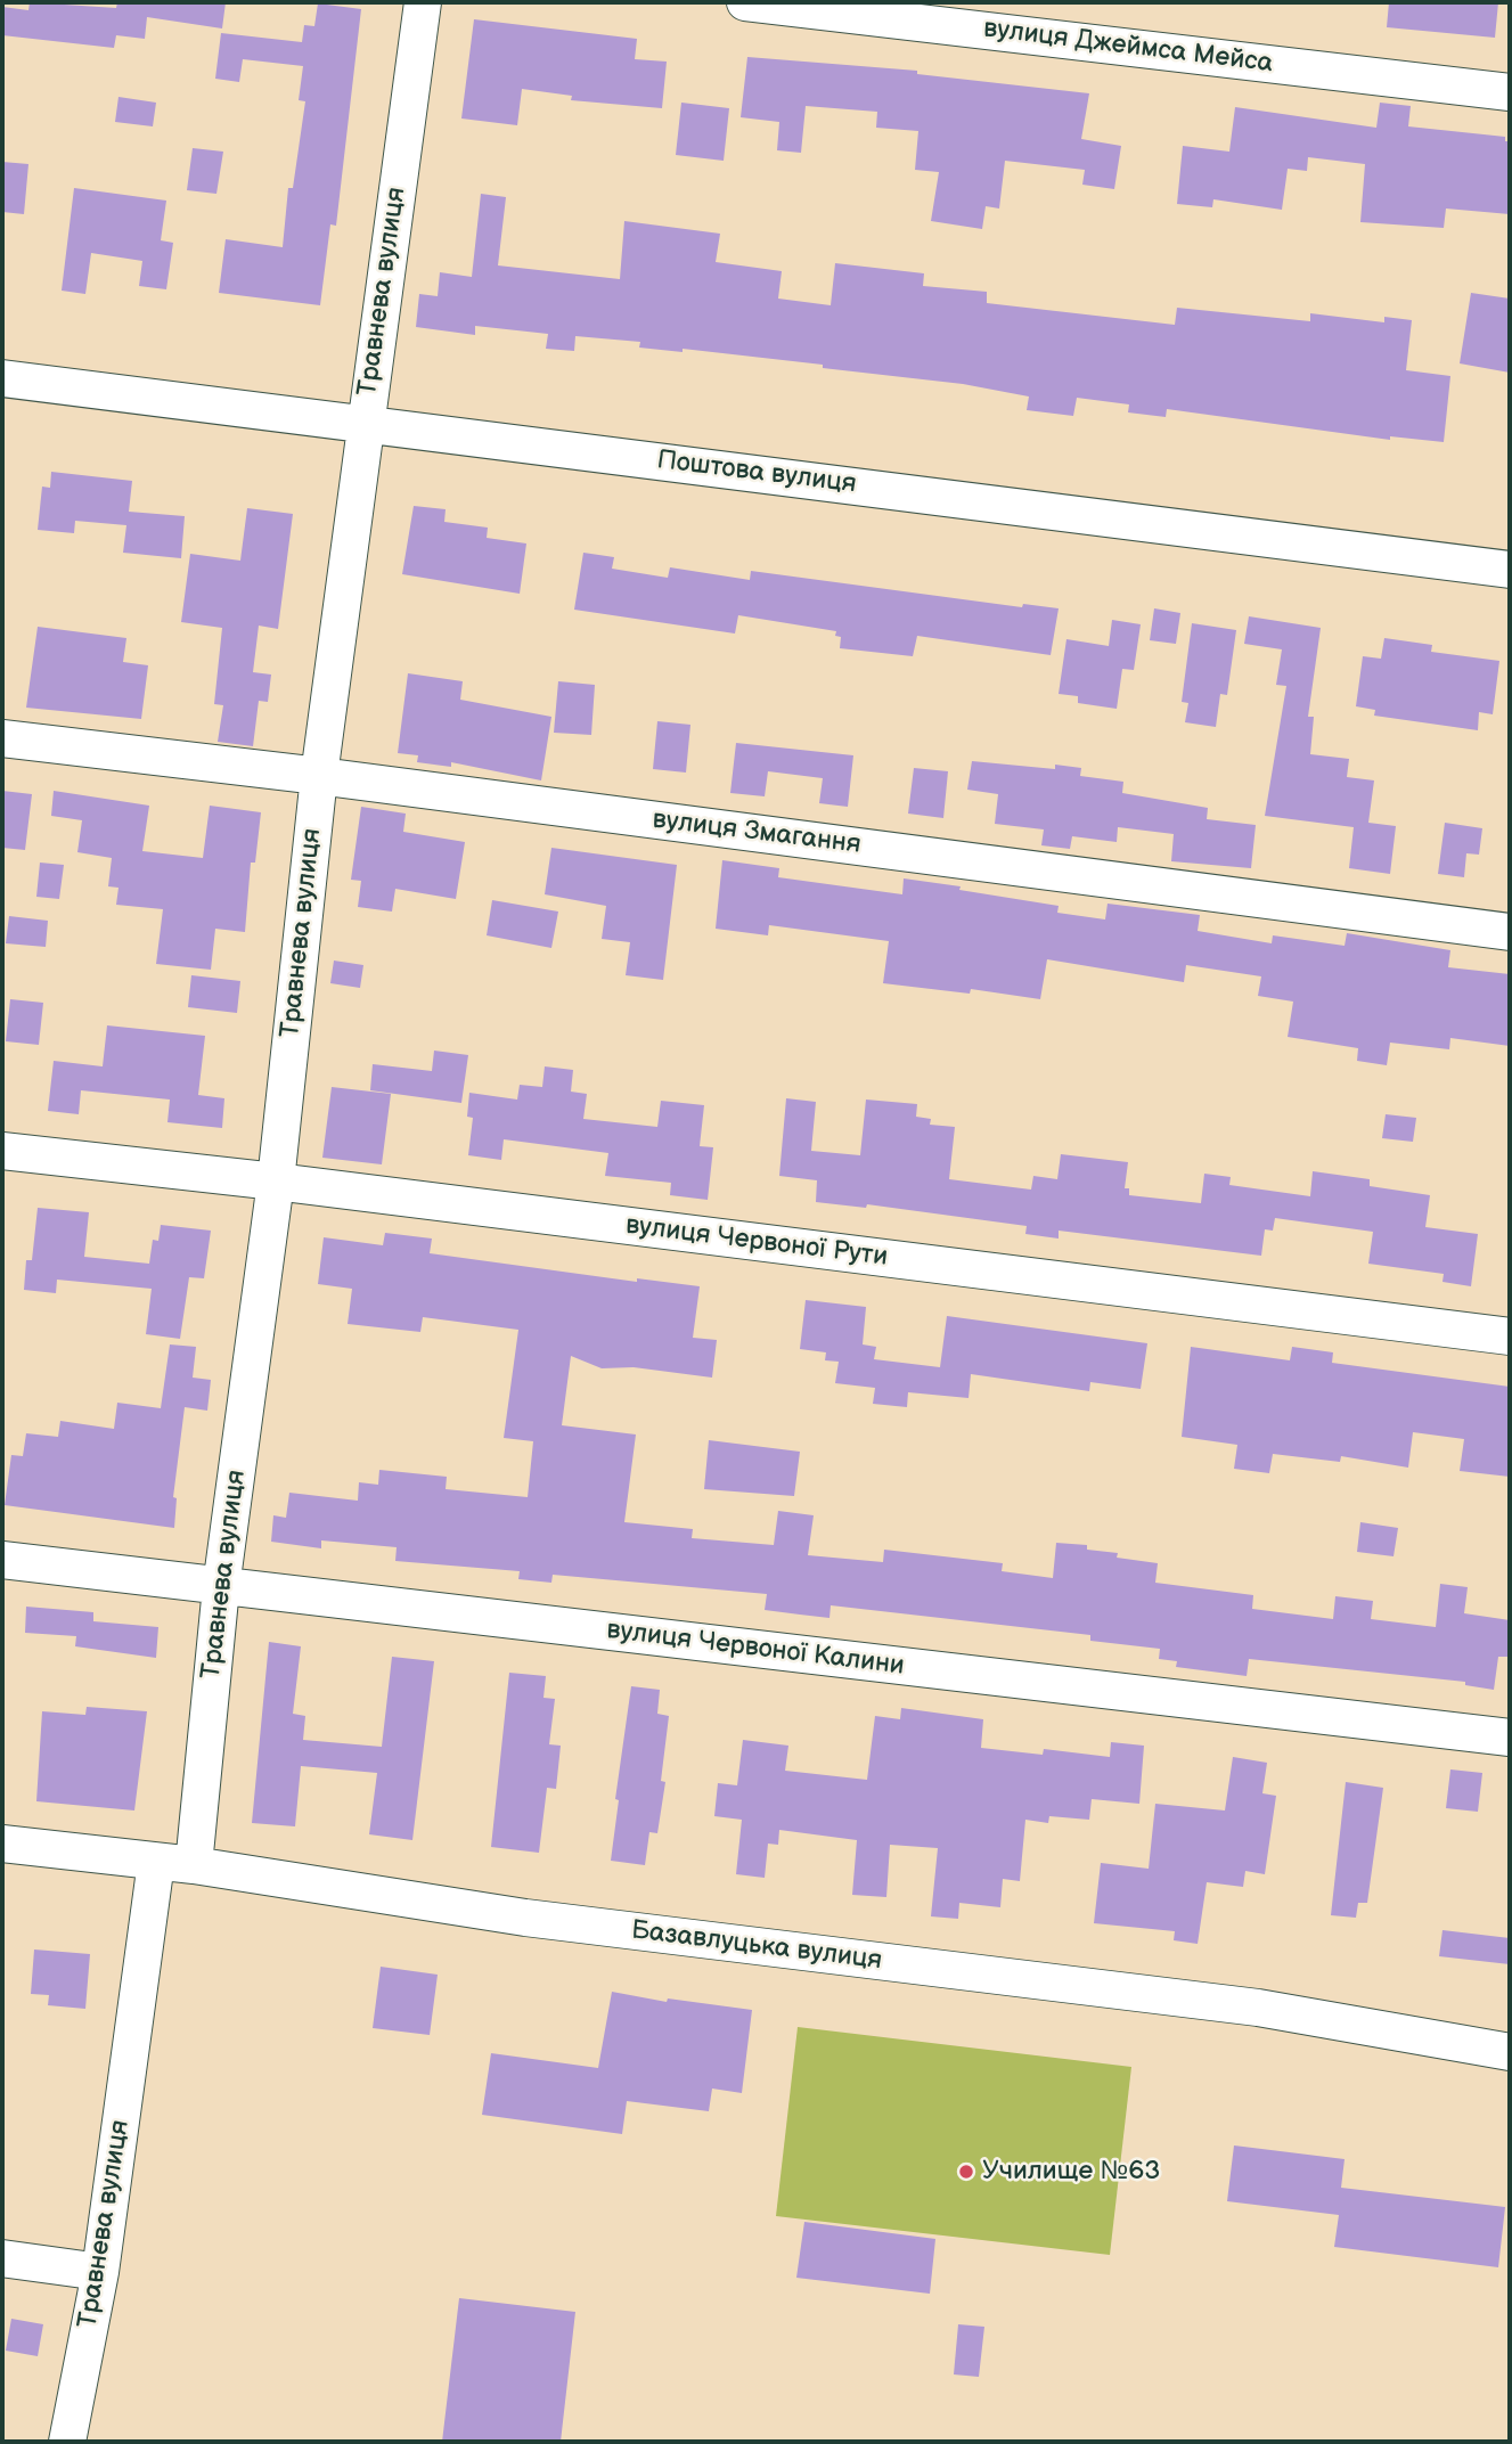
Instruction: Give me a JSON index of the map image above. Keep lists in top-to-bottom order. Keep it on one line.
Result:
{"streets":{"street":["вулиця Джеймса Мейса","Травнева вулиця","Поштова вулиця","вулиця Змагання","вулиця Червоної Рути","вулиця Червоної Калини","Базавлуцька вулиця"]},"crossings":[["Травнева вулиця","Поштова вулиця"],["Травнева вулиця","вулиця Змагання"],["Травнева вулиця","вулиця Червоної Рути"],["Травнева вулиця","вулиця Червоної Калини"],["Травнева вулиця","Базавлуцька вулиця"]],"places":["Училище №63"]}
